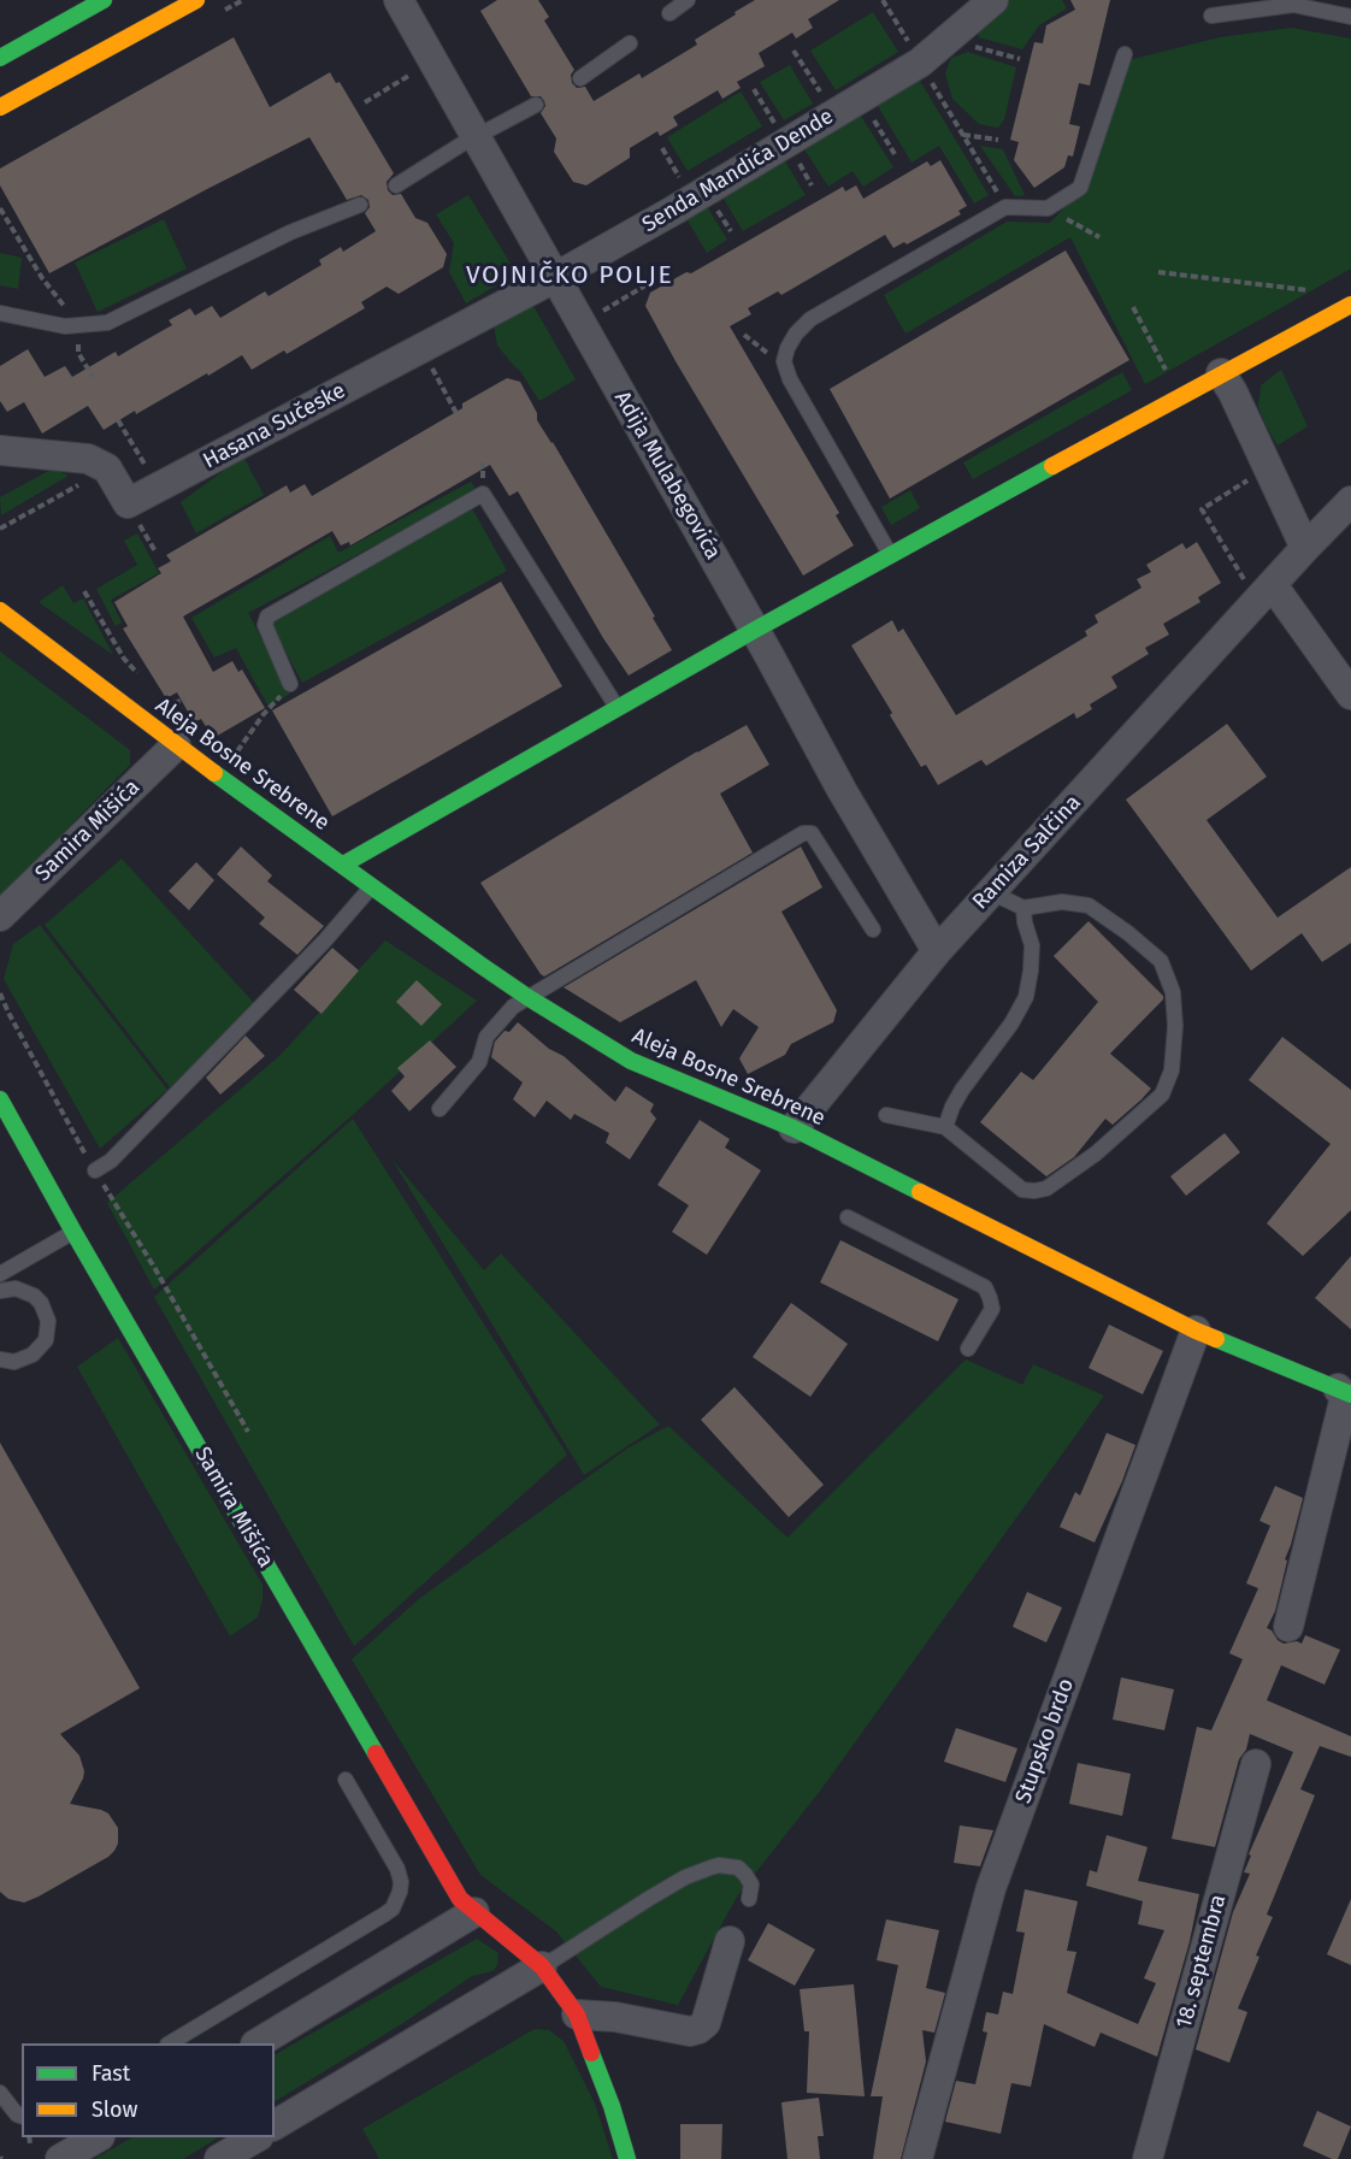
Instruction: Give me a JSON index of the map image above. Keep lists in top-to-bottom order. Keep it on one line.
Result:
{"streets":{"street":["Senda Mandića Dende","Hasana Sučeske","Adija Mulabegovića","Aleja Bosne Srebrene","Samira Mišića","Ramiza Salčina","Stupsko brdo","18. septembra"]},"crossings":[["Senda Mandića Dende","Hasana Sučeske"],["Senda Mandića Dende","Adija Mulabegovića"],["Hasana Sučeske","Adija Mulabegovića"],["Adija Mulabegovića","Ramiza Salčina"],["Aleja Bosne Srebrene","Samira Mišića"],["Aleja Bosne Srebrene","Ramiza Salčina"],["Aleja Bosne Srebrene","Stupsko brdo"]],"districts":["VOJNIČKO POLJE"],"legend":["Fast","Slow"]}
